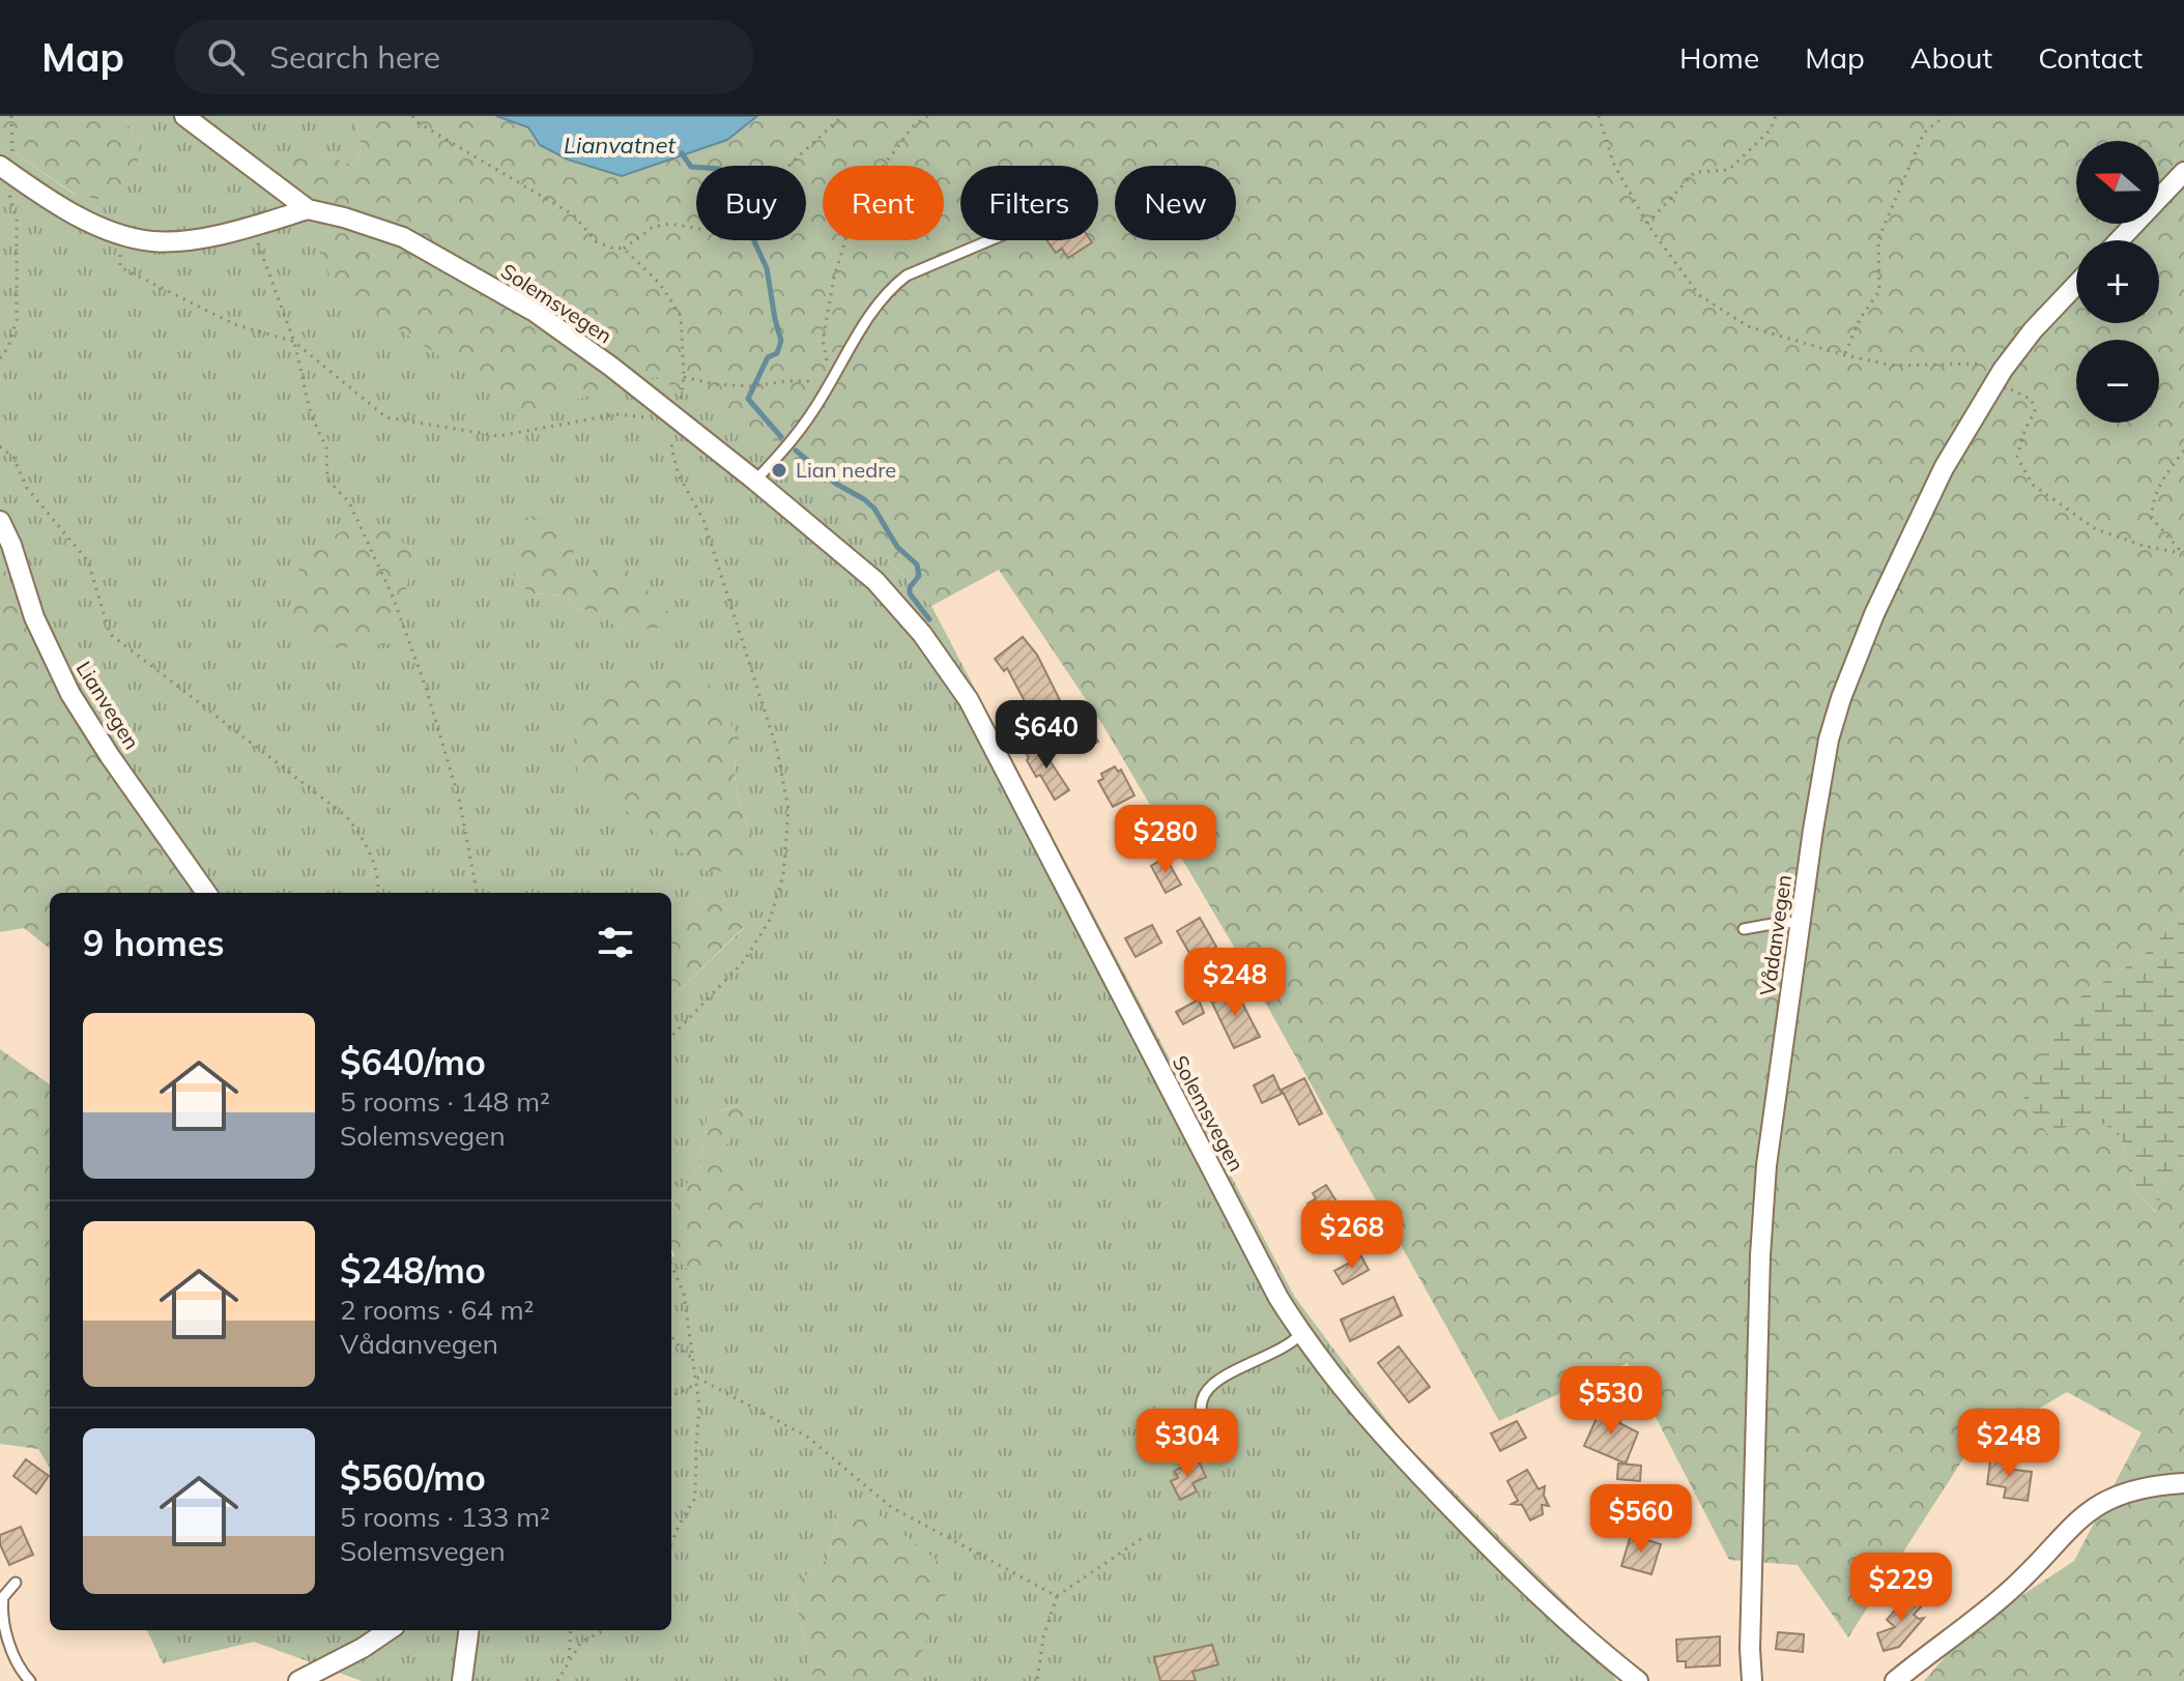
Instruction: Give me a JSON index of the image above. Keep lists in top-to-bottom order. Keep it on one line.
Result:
{"streets":{"street":["Solemsvegen","Lianvegen","Vådanvegen"]},"water":["Lianvatnet"],"places":["Lian nedre"],"north":"left","page":{"header":"Map","search":"Search here","nav":["Home","Map","About","Contact"],"map_buttons":["+","−"],"chip":["Buy","Rent","Filters","New"],"price":["$640","$280","$248","$268","$530","$304","$248","$560","$229"],"heading":"9 homes","list":[{"name":"$640/mo","note":"5 rooms · 148 m² · Solemsvegen"},{"name":"$248/mo","note":"2 rooms · 64 m² · Vådanvegen"},{"name":"$560/mo","note":"5 rooms · 133 m² · Solemsvegen"}]}}
